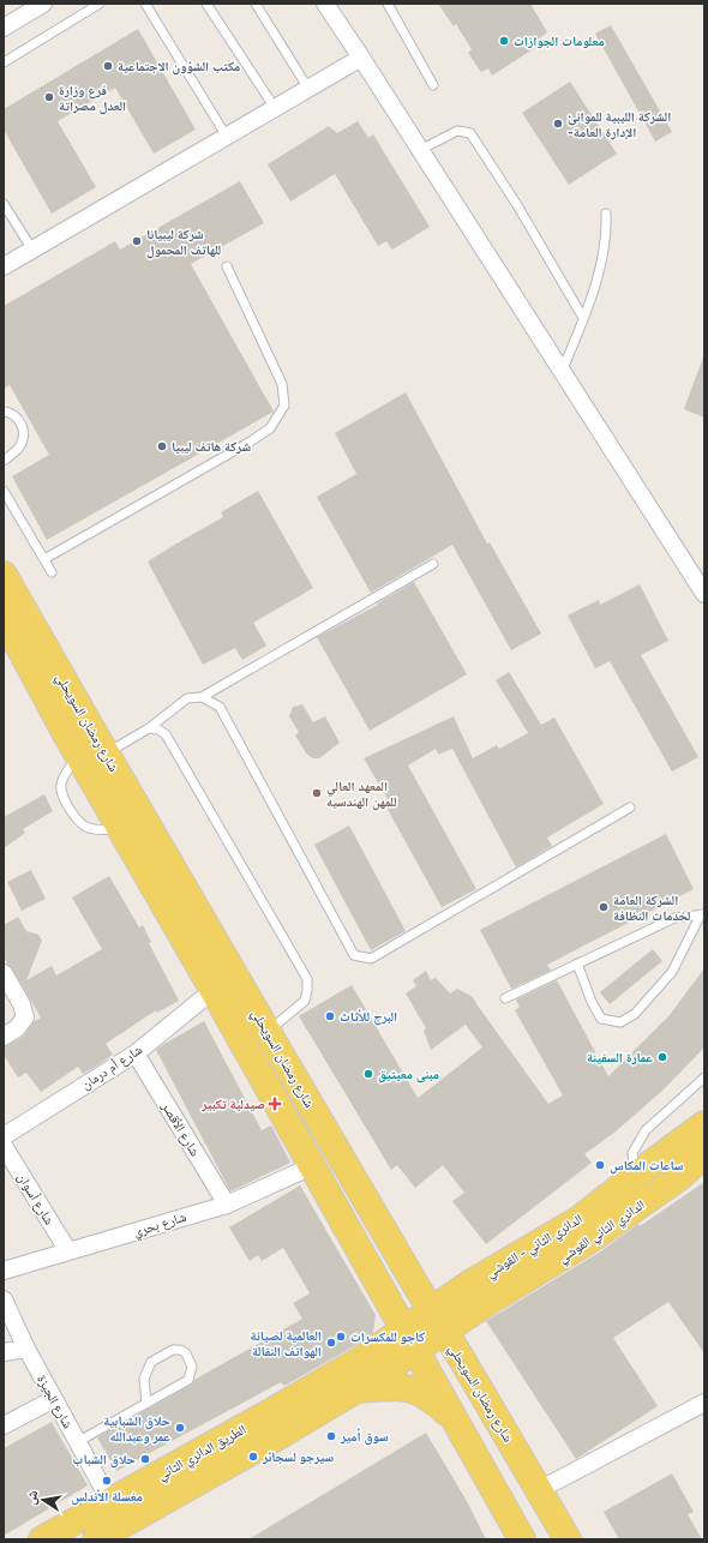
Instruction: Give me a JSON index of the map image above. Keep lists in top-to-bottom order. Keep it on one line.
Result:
{"streets":{"main road":["شارع رمضان السويحلي","الدائري الثاني القوشي","الدائري الثاني - القوشي","الطريق الدائري الثاني"],"street":["شارع أم درمان","شارع الأقصر","شارع أسوان","شارع بحري","شارع الجيزة"]},"crossings":[["شارع رمضان السويحلي","شارع أم درمان"],["شارع رمضان السويحلي","شارع بحري"],["شارع رمضان السويحلي","الدائري الثاني القوشي"],["شارع رمضان السويحلي","الدائري الثاني - القوشي"],["شارع رمضان السويحلي","الطريق الدائري الثاني"],["شارع أم درمان","شارع الأقصر"],["شارع الأقصر","شارع بحري"],["شارع أسوان","شارع بحري"],["الدائري الثاني القوشي","الدائري الثاني - القوشي"],["شارع الجيزة","الطريق الدائري الثاني"]],"places":{"other":["معلومات الجوازات","مكتب الشؤون الاجتماعية","فرع وزارة العدل مصراتة","الشركة الليبية للموانئ -الإدارة العامة","شركة ليبيانا للهاتف المحمول","شركة هاتف ليبيا","المعهد العالي للمهن الهندسيه","الشركة العامة لخدمات النظافة","البرج للأثاث","عمارة السفينة","مبنى معيتيق","ساعات المكاس","كاجو للمكسرات","العالمية لصيانة الهواتف النقالة","حلاق الشبابية عمر وعبدالله","سوق أمير","سيرجو لسجائر","حلاق الشباب","مغسلة الأندلس"],"health":["صيدلية تكبير"]},"north":"left"}
